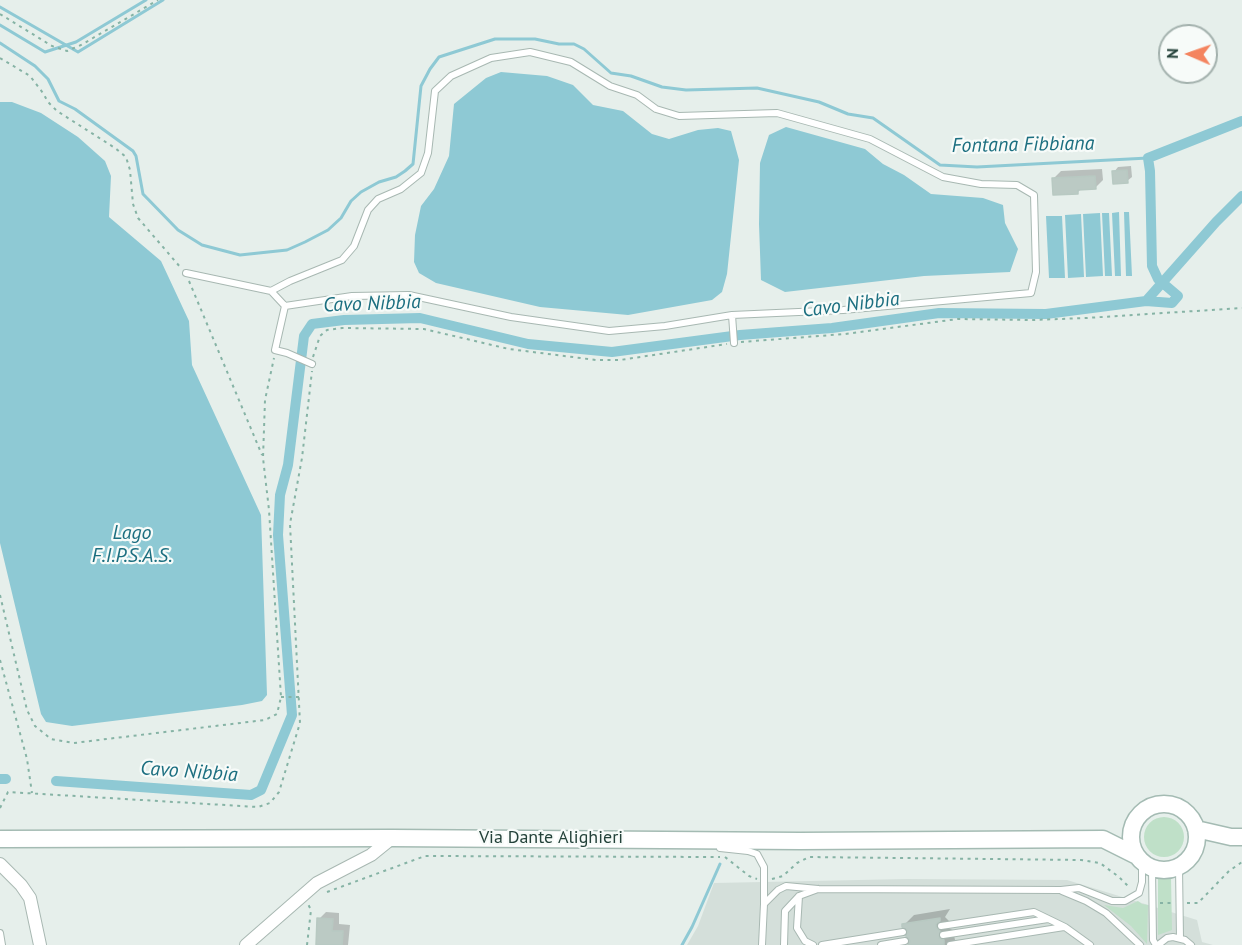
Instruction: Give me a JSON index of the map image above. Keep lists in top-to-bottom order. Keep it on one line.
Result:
{"streets":{"main road":["Via Dante Alighieri"]},"water":["Fontana Fibbiana","Cavo Nibbia","Lago F.I.P.S.A.S."],"north":"left"}
